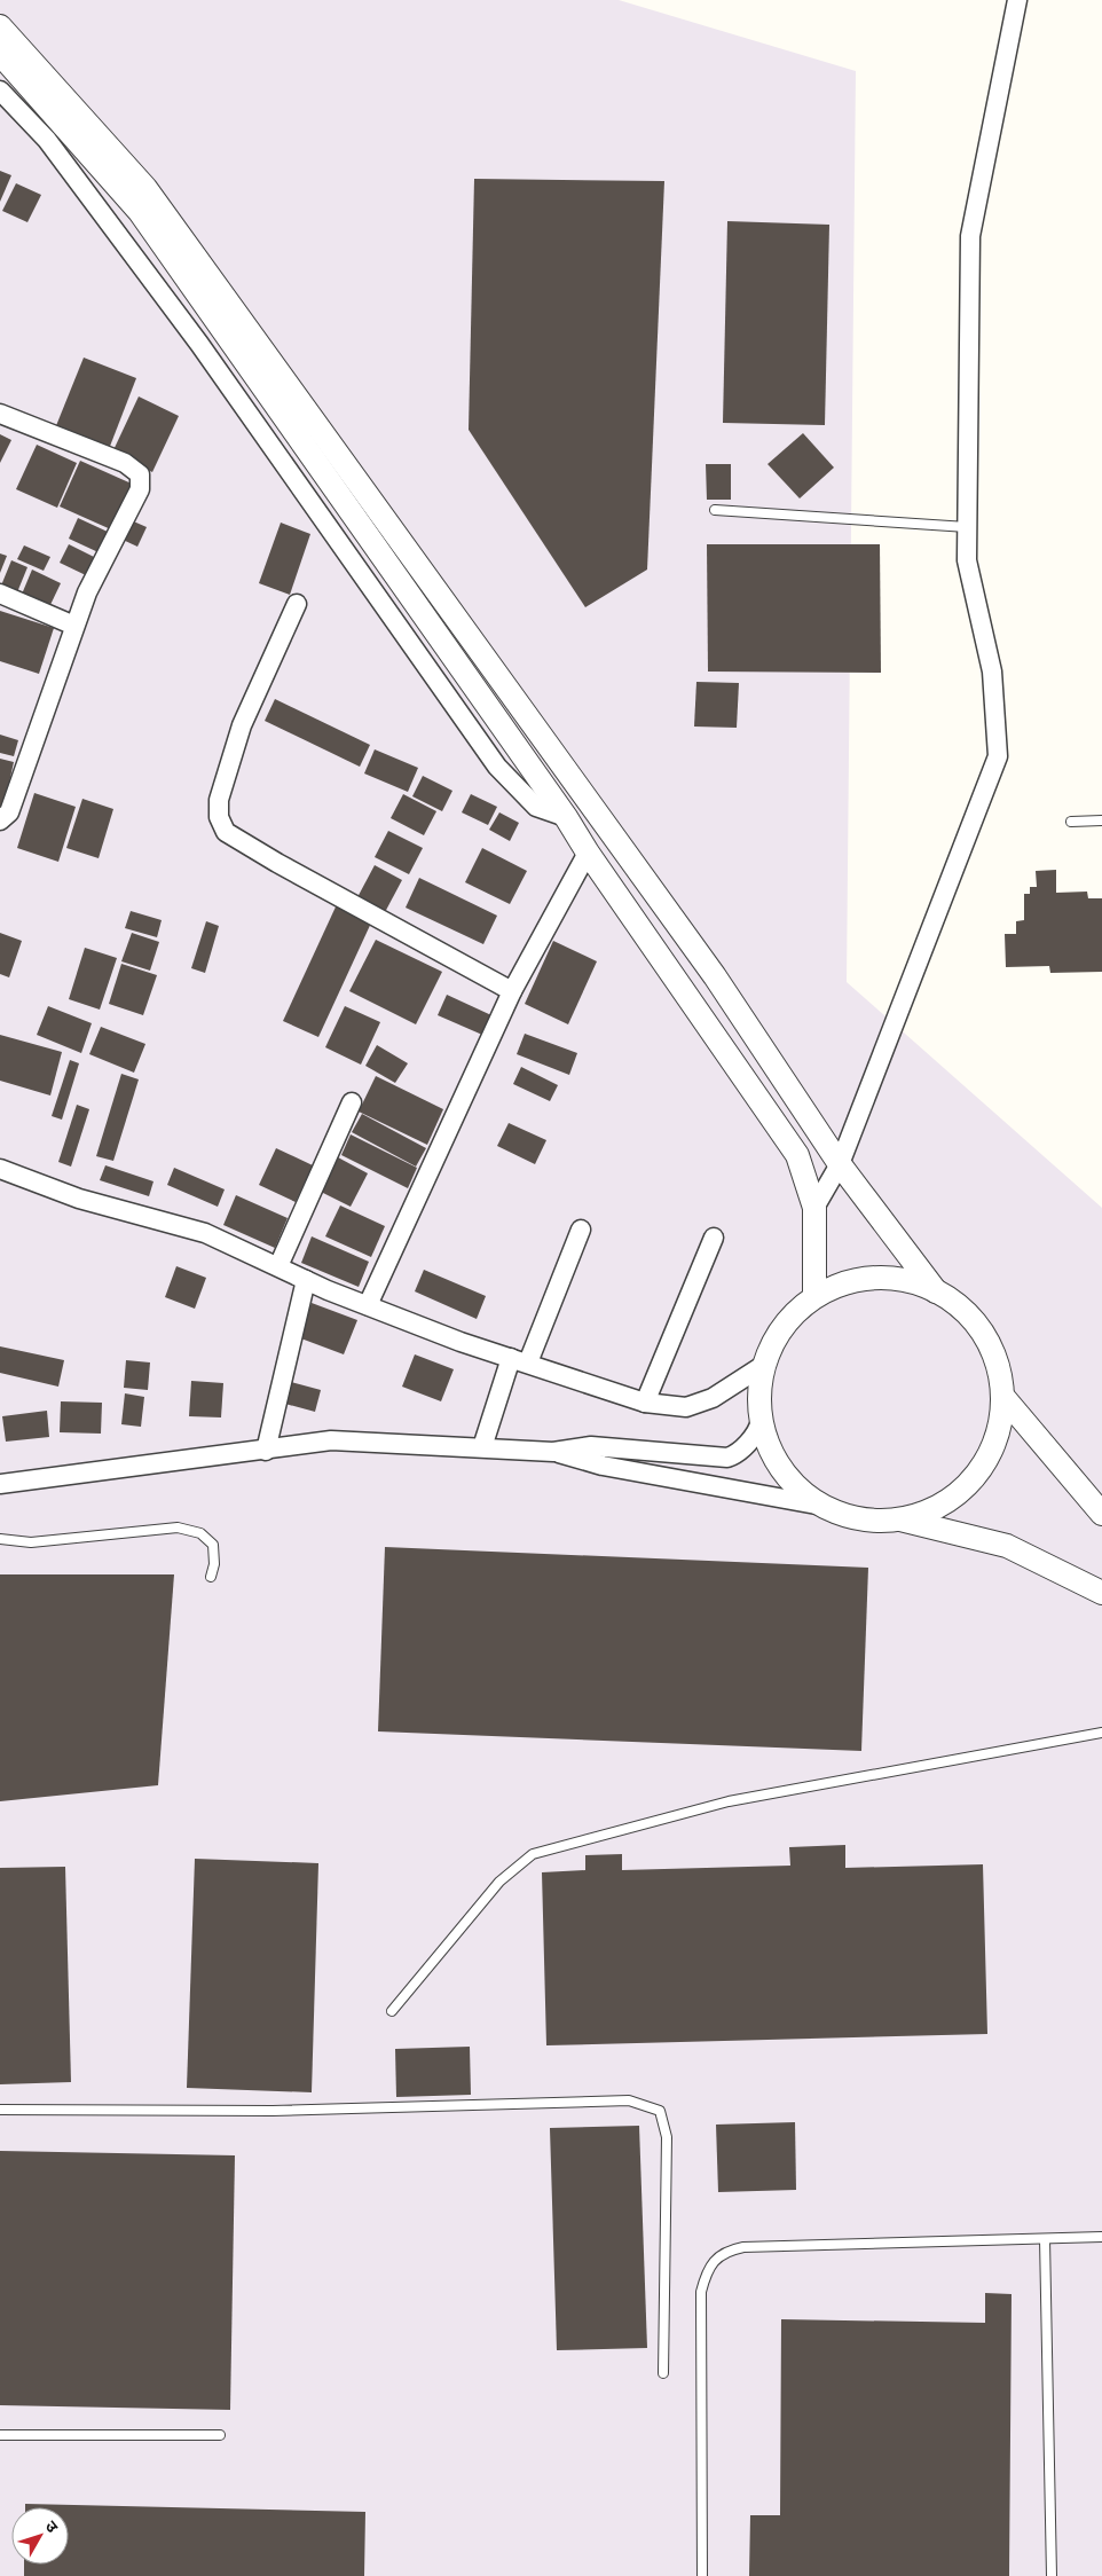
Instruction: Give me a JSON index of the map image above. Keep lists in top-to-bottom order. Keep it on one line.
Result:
{"north":"top right"}
